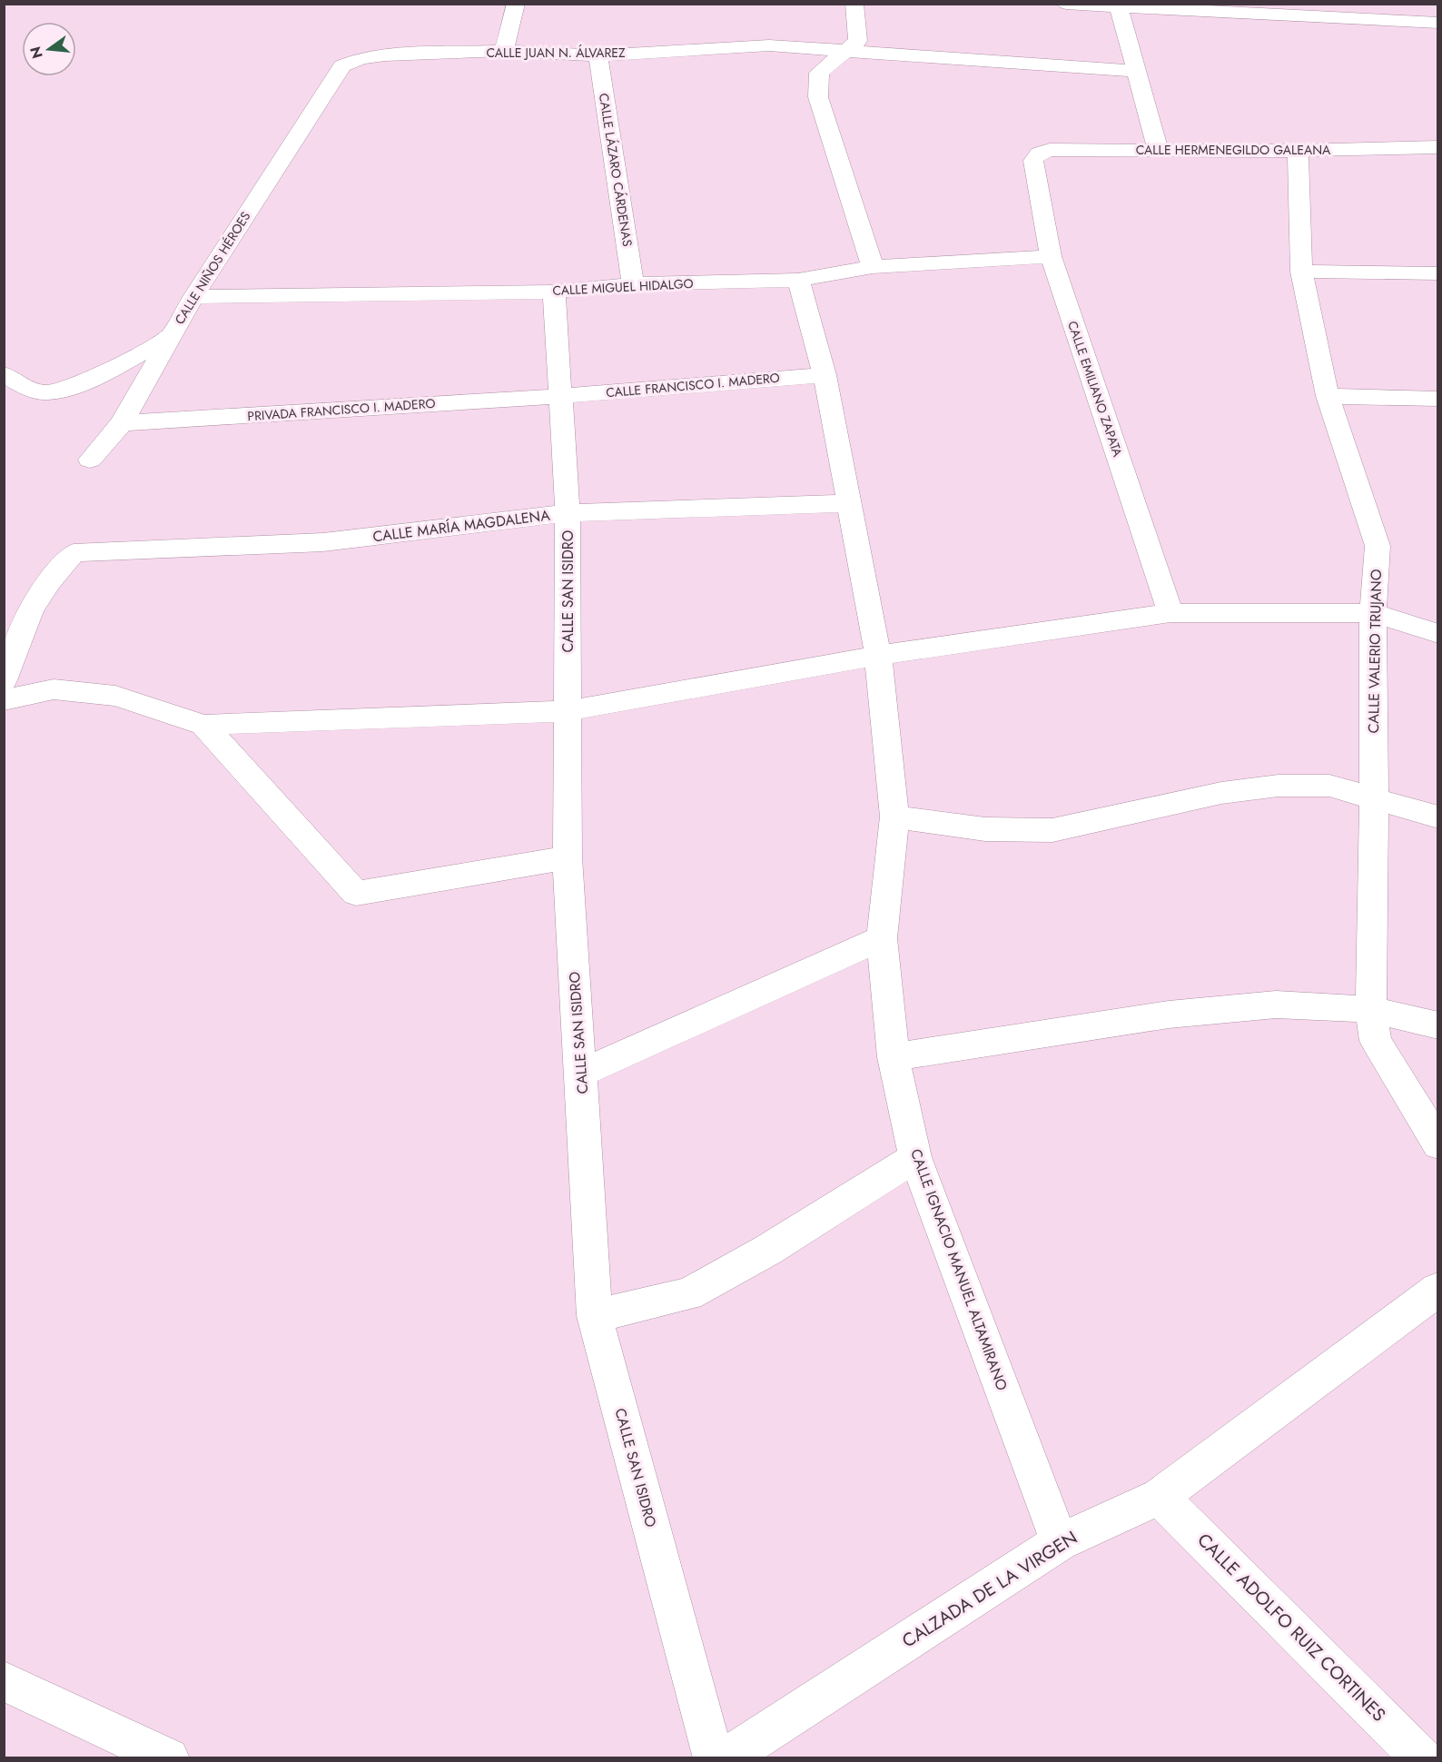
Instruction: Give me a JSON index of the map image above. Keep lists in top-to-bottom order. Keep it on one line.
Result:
{"streets":{"street":["CALLE JUAN N. ÁLVAREZ","CALLE HERMENEGILDO GALEANA","CALLE LÁZARO CÁRDENAS","CALLE NIÑOS HÉROES","CALLE MIGUEL HIDALGO","CALLE FRANCISCO I. MADERO","CALLE EMILIANO ZAPATA","PRIVADA FRANCISCO I. MADERO","CALLE MARÍA MAGDALENA","CALLE SAN ISIDRO","CALLE VALERIO TRUJANO","CALLE IGNACIO MANUEL ALTAMIRANO","CALZADA DE LA VIRGEN","CALLE ADOLFO RUIZ CORTINES"]},"crossings":[["CALLE JUAN N. ÁLVAREZ","CALLE LÁZARO CÁRDENAS"],["CALLE JUAN N. ÁLVAREZ","CALLE NIÑOS HÉROES"],["CALLE HERMENEGILDO GALEANA","CALLE EMILIANO ZAPATA"],["CALLE HERMENEGILDO GALEANA","CALLE VALERIO TRUJANO"],["CALLE LÁZARO CÁRDENAS","CALLE MIGUEL HIDALGO"],["CALLE NIÑOS HÉROES","CALLE MIGUEL HIDALGO"],["CALLE NIÑOS HÉROES","PRIVADA FRANCISCO I. MADERO"],["CALLE MIGUEL HIDALGO","CALLE EMILIANO ZAPATA"],["CALLE MIGUEL HIDALGO","CALLE SAN ISIDRO"],["CALLE MIGUEL HIDALGO","CALLE IGNACIO MANUEL ALTAMIRANO"],["CALLE FRANCISCO I. MADERO","PRIVADA FRANCISCO I. MADERO"],["CALLE FRANCISCO I. MADERO","CALLE SAN ISIDRO"],["CALLE FRANCISCO I. MADERO","CALLE IGNACIO MANUEL ALTAMIRANO"],["PRIVADA FRANCISCO I. MADERO","CALLE SAN ISIDRO"],["CALLE MARÍA MAGDALENA","CALLE SAN ISIDRO"],["CALLE MARÍA MAGDALENA","CALLE IGNACIO MANUEL ALTAMIRANO"],["CALLE IGNACIO MANUEL ALTAMIRANO","CALZADA DE LA VIRGEN"],["CALZADA DE LA VIRGEN","CALLE ADOLFO RUIZ CORTINES"]],"north":"left"}
